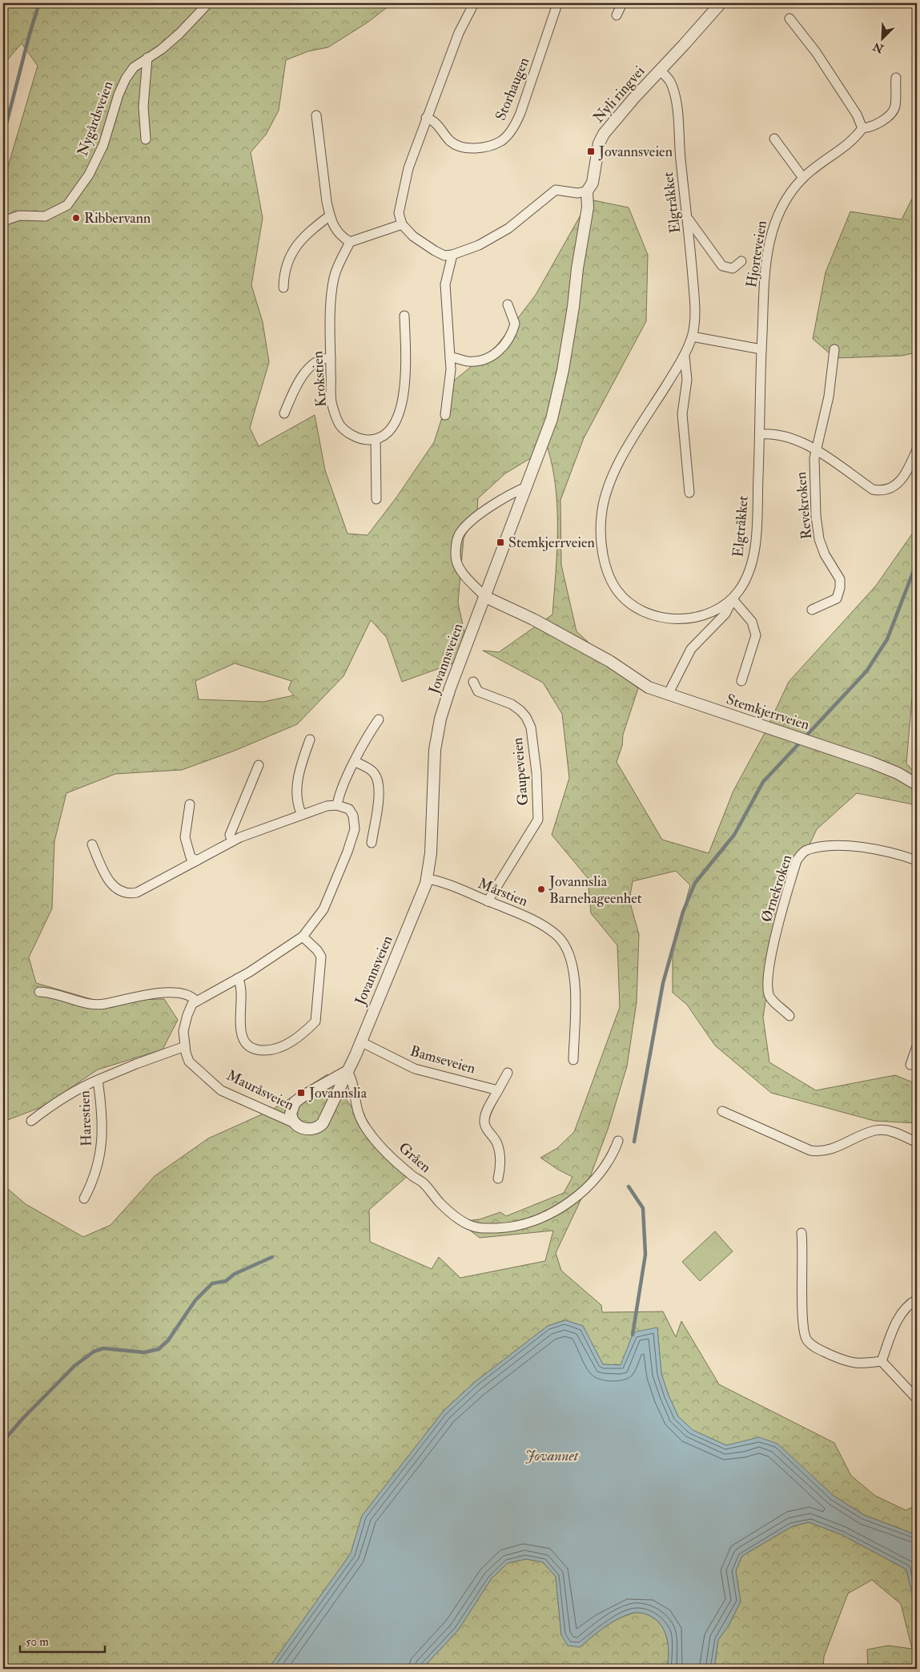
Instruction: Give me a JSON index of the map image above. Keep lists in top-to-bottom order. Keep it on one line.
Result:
{"streets":{"street":["Storhaugen","Nyli ringvei","Nygårdsveien","Elgtråkket","Hjorteveien","Krokstien","Revekroken","Jovannsveien","Stemkjerrveien","Gaupeveien","Ørnekroken","Mårstien","Bamseveien","Mauråsveien","Harestien","Gråen"]},"crossings":[["Nyli ringvei","Elgtråkket"],["Nyli ringvei","Jovannsveien"],["Elgtråkket","Hjorteveien"],["Elgtråkket","Revekroken"],["Jovannsveien","Stemkjerrveien"],["Jovannsveien","Mårstien"],["Jovannsveien","Bamseveien"],["Jovannsveien","Mauråsveien"],["Jovannsveien","Gråen"],["Gaupeveien","Mårstien"],["Mauråsveien","Harestien"]],"water":["Jovannet"],"places":{"transit":["Jovannsveien","Stemkjerrveien","Jovannslia"],"other":["Ribbervann","Jovannslia Barnehageenhet"]},"scale_bar":"50 m","north":"bottom left"}
